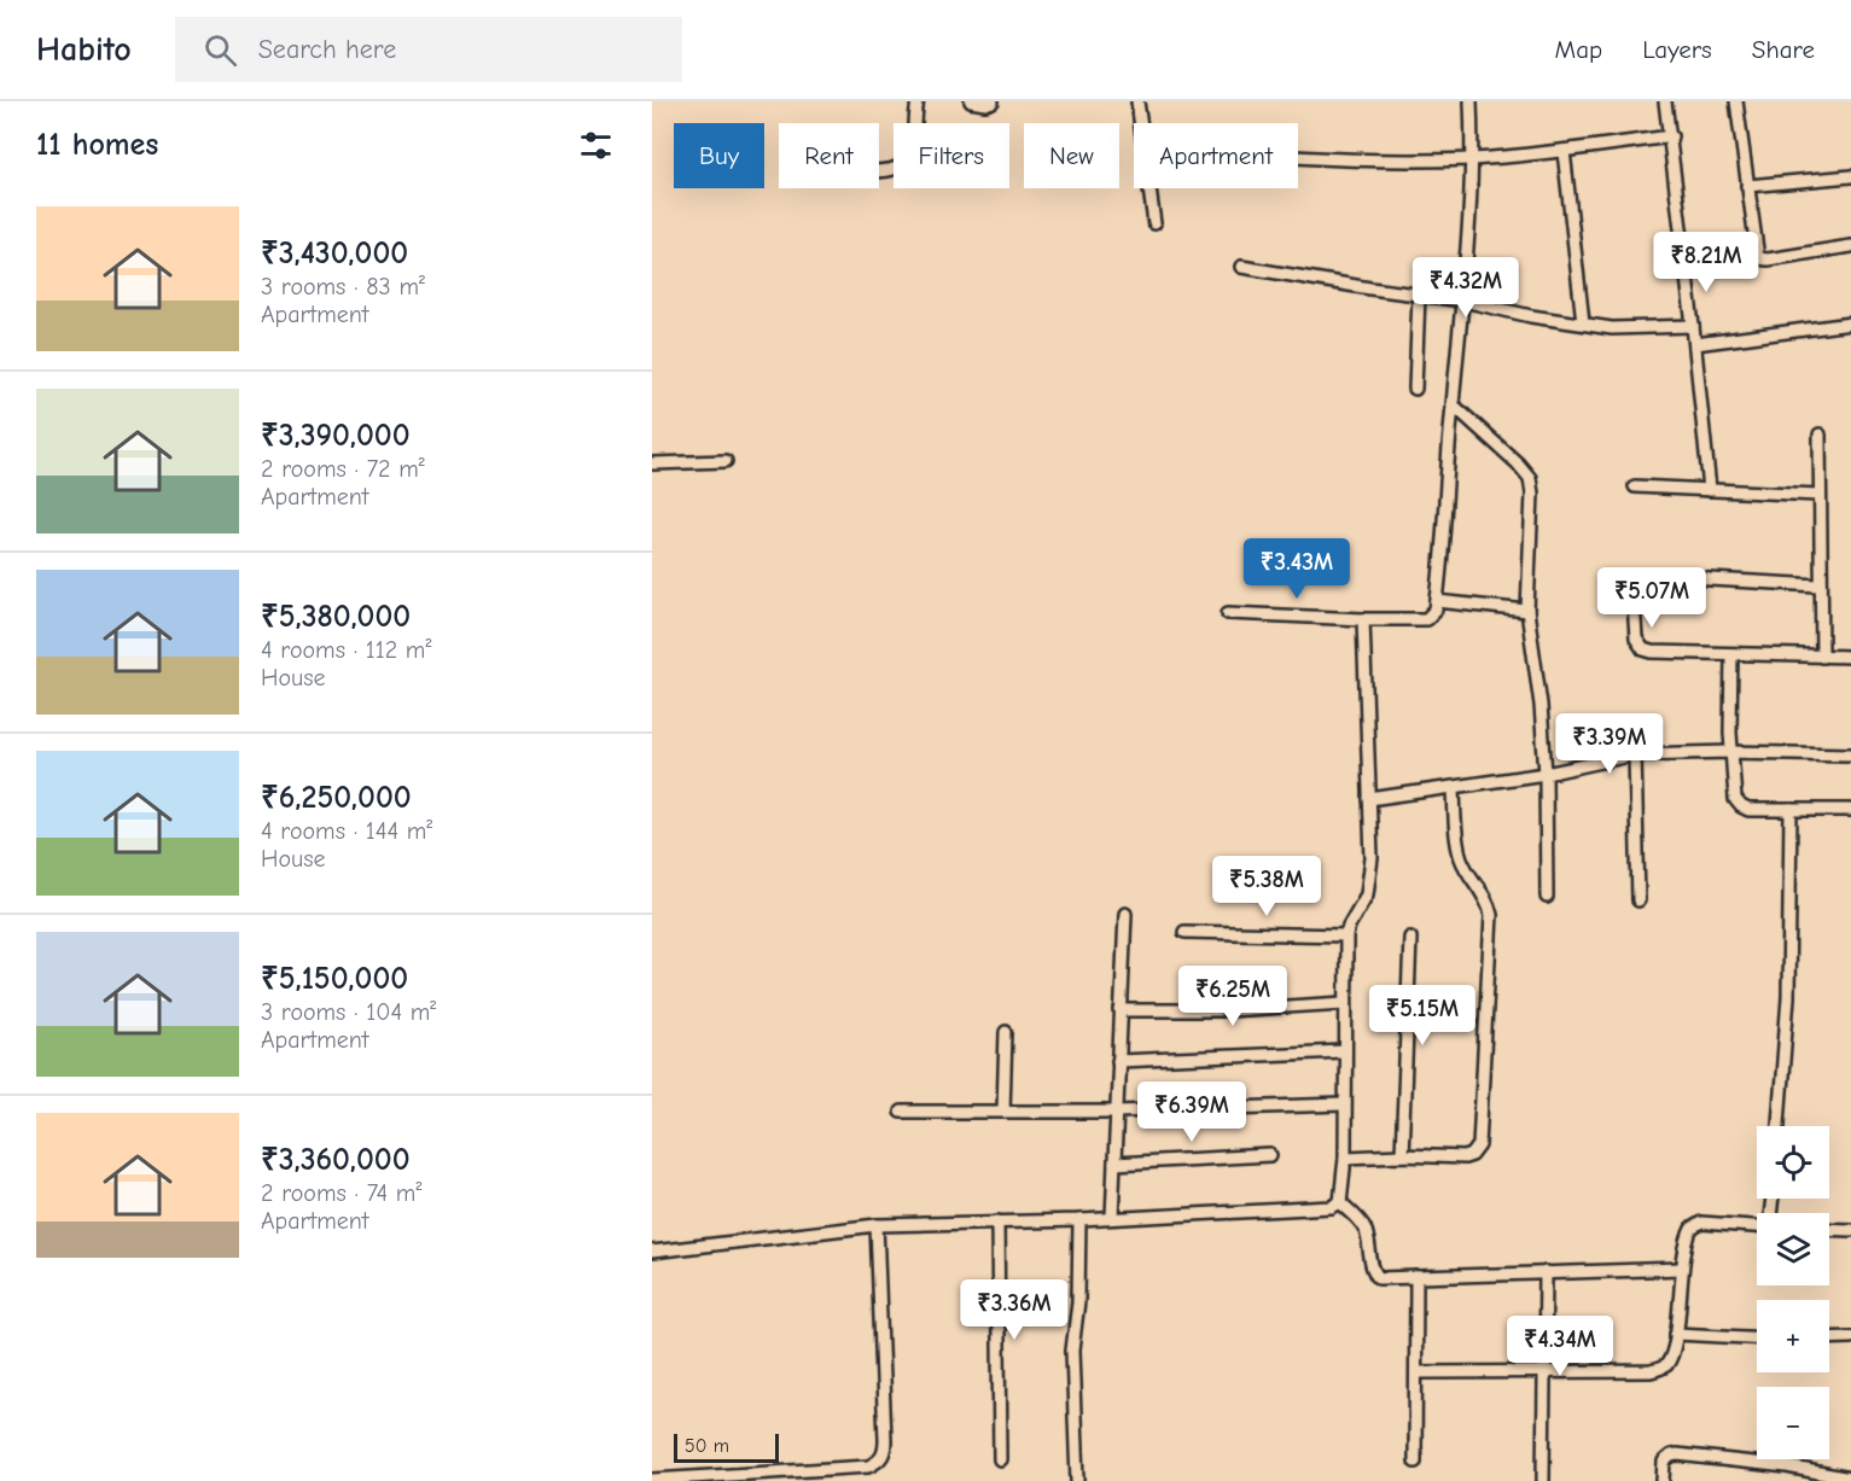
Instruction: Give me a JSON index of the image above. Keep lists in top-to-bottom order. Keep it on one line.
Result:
{"scale_bar":"50 m","page":{"header":"Habito","search":"Search here","nav":["Map","Layers","Share"],"heading":"11 homes","chip":["Buy","Rent","Filters","New","Apartment"],"list":[{"name":"₹3,430,000","note":"3 rooms · 83 m² · Apartment"},{"name":"₹3,390,000","note":"2 rooms · 72 m² · Apartment"},{"name":"₹5,380,000","note":"4 rooms · 112 m² · House"},{"name":"₹6,250,000","note":"4 rooms · 144 m² · House"},{"name":"₹5,150,000","note":"3 rooms · 104 m² · Apartment"},{"name":"₹3,360,000","note":"2 rooms · 74 m² · Apartment"}],"price":["₹8.21M","₹4.32M","₹3.43M","₹5.07M","₹3.39M","₹5.38M","₹6.25M","₹5.15M","₹6.39M","₹3.36M","₹4.34M"],"map_buttons":["+","−"],"scale":"50 m"}}
